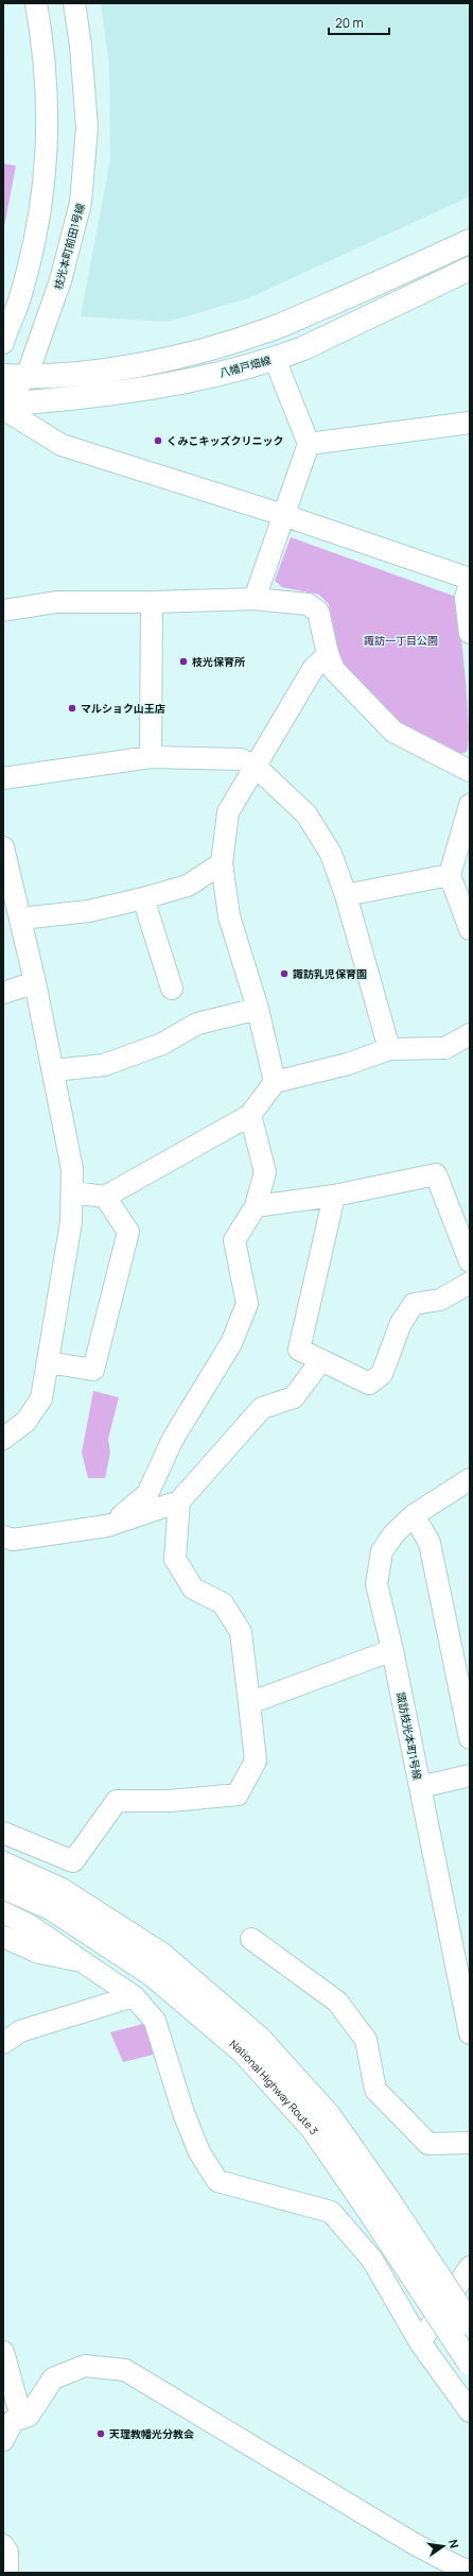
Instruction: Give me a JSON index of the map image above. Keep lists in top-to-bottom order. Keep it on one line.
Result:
{"streets":{"main road":["八幡戸畑線","National Highway Route 3"],"street":["枝光本町前田1号線","諏訪枝光本町1号線"]},"parks":["諏訪一丁目公園"],"places":["くみこキッズクリニック","枝光保育所","マルショク山王店","諏訪乳児保育園","天理教幡光分教会"],"scale_bar":"20 m","north":"right"}
